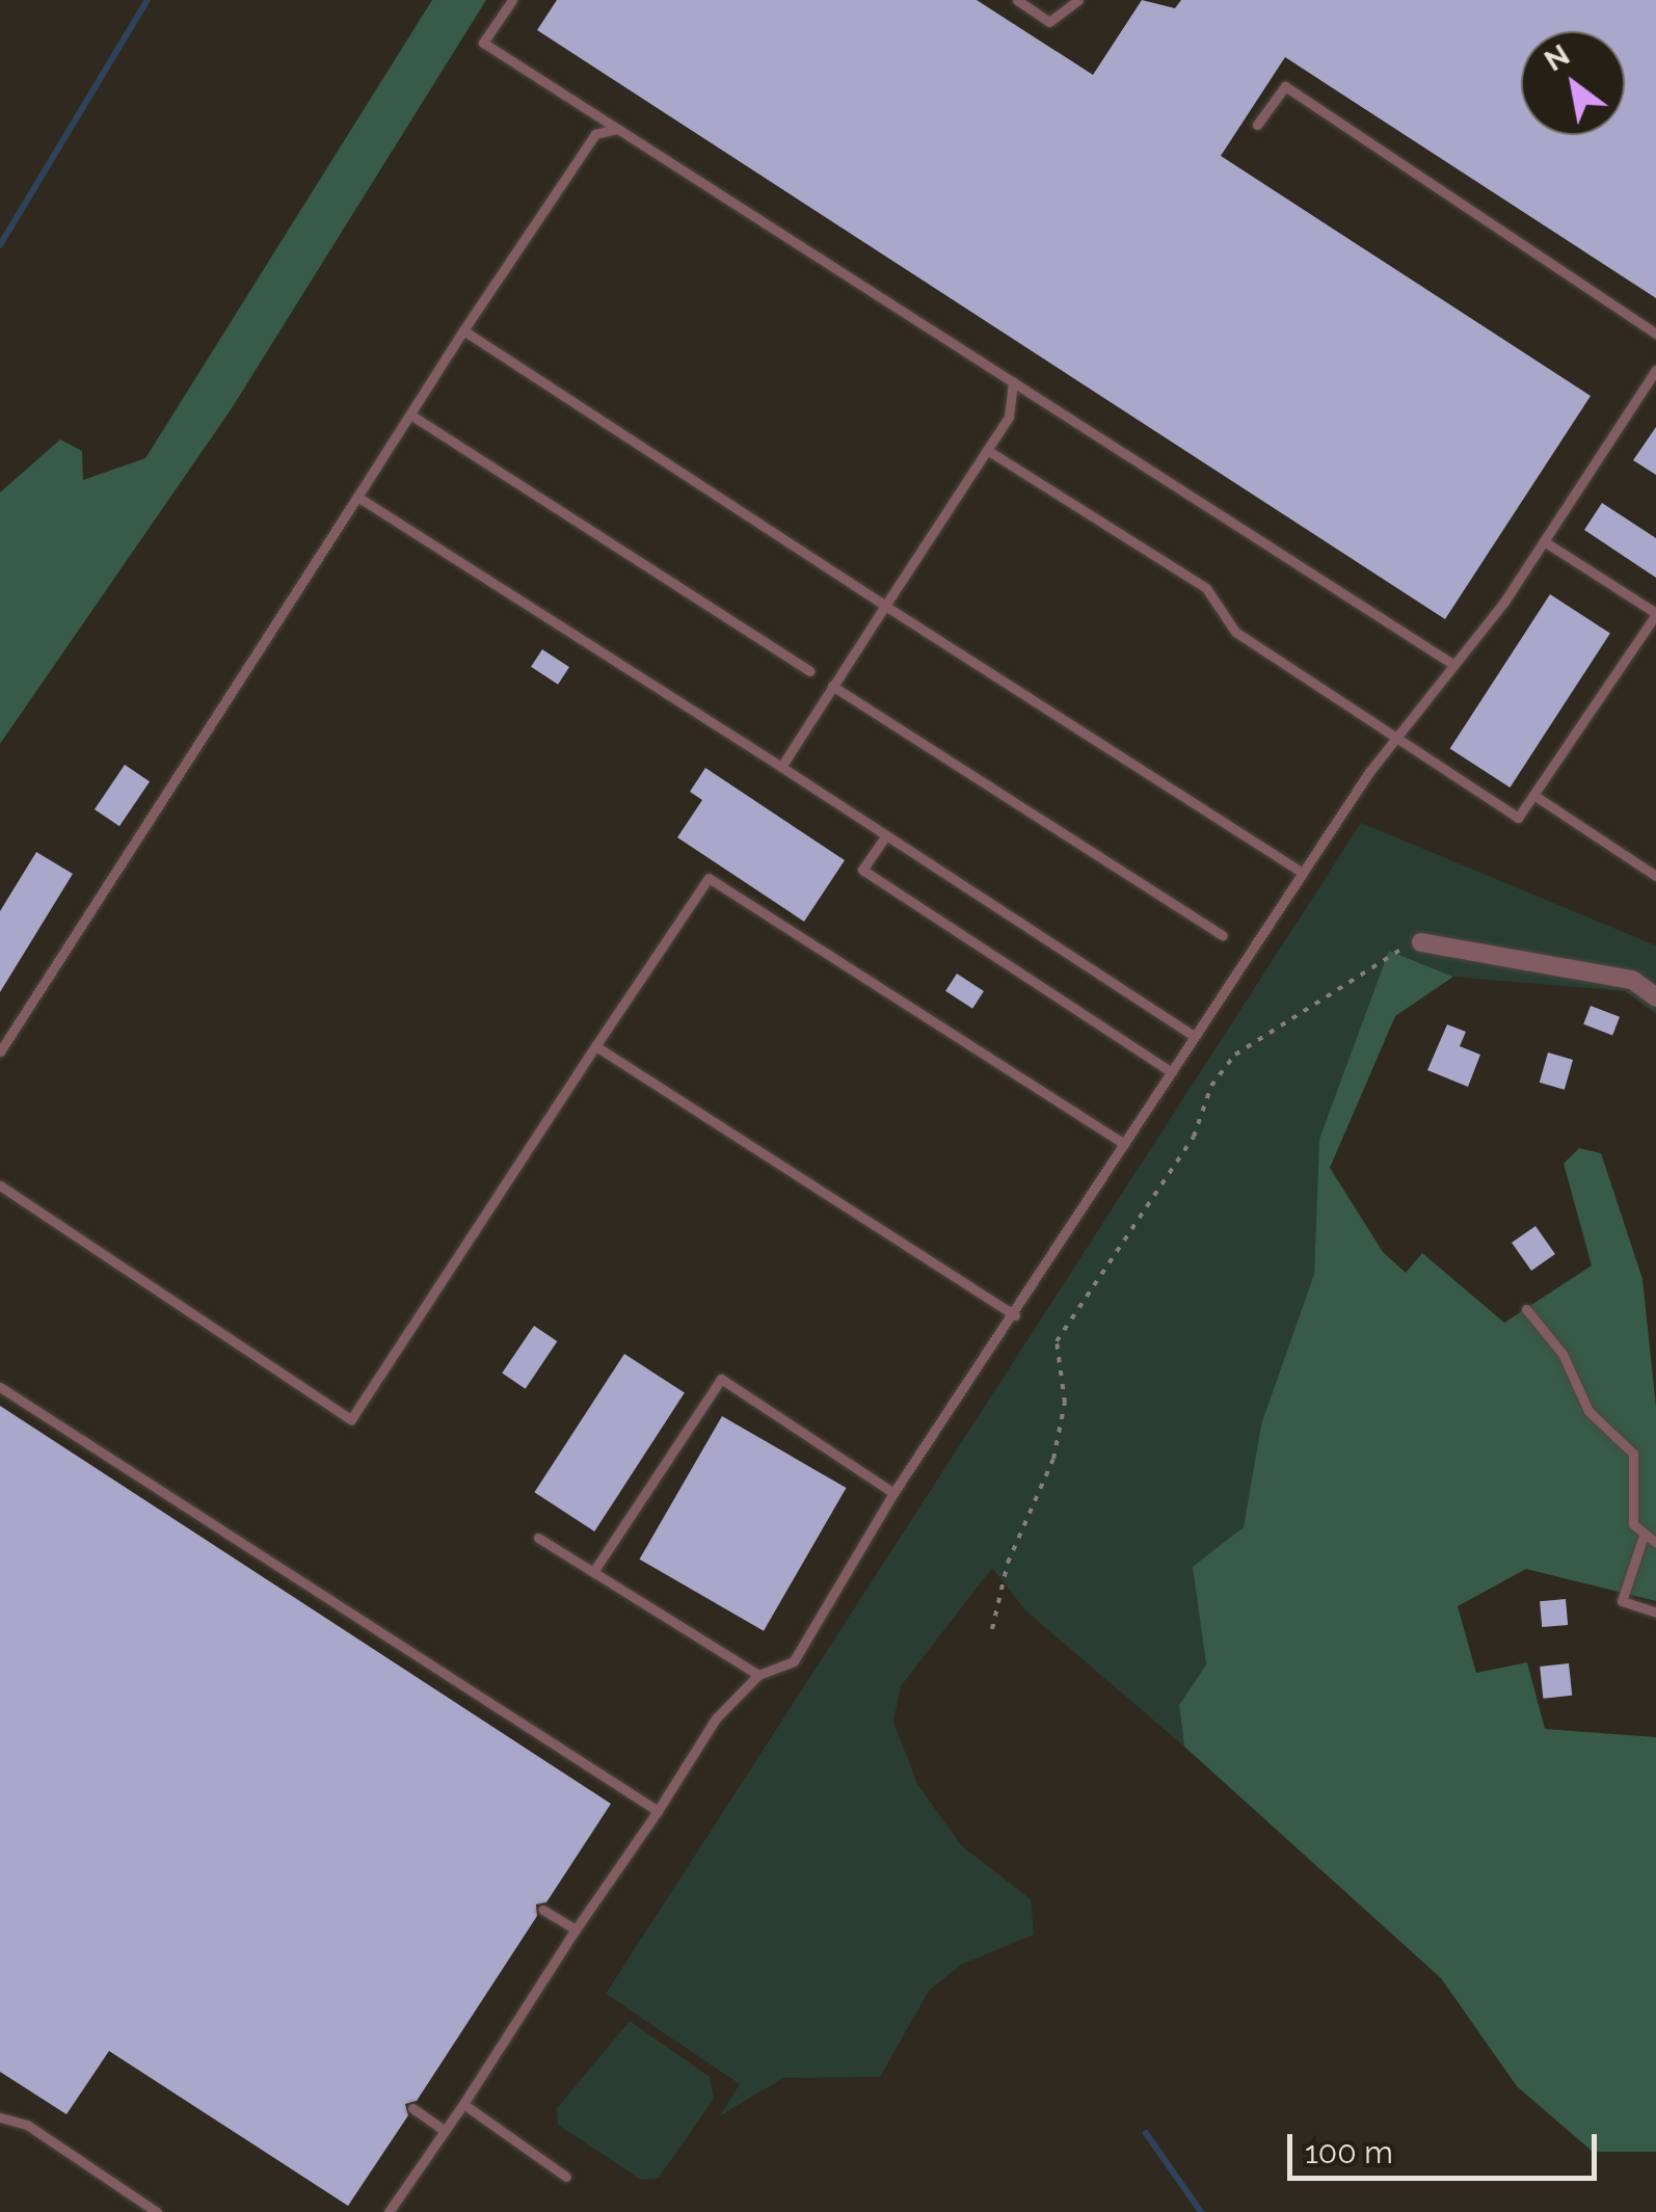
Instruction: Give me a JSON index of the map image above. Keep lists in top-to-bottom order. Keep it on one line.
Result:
{"scale_bar":"100 m","north":"top left"}
